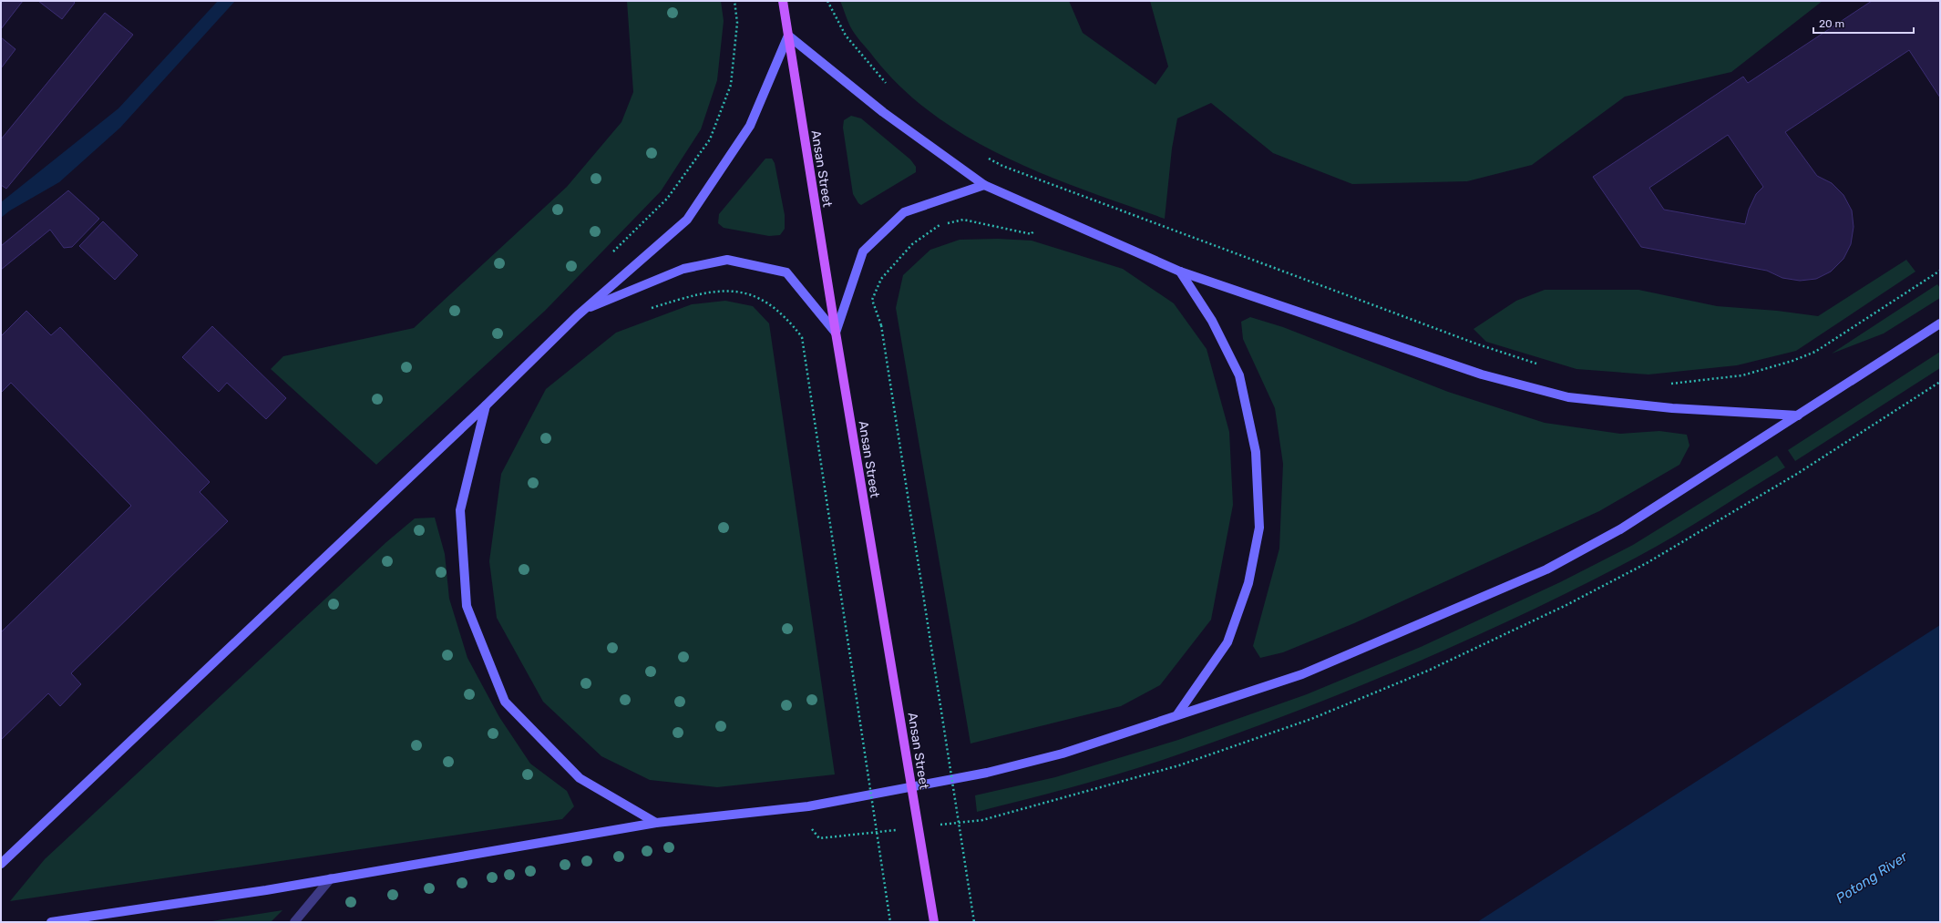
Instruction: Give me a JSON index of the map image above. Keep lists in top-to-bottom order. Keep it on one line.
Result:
{"streets":{"main road":["Ansan Street"]},"water":["Potong River"],"scale_bar":"20 m"}
